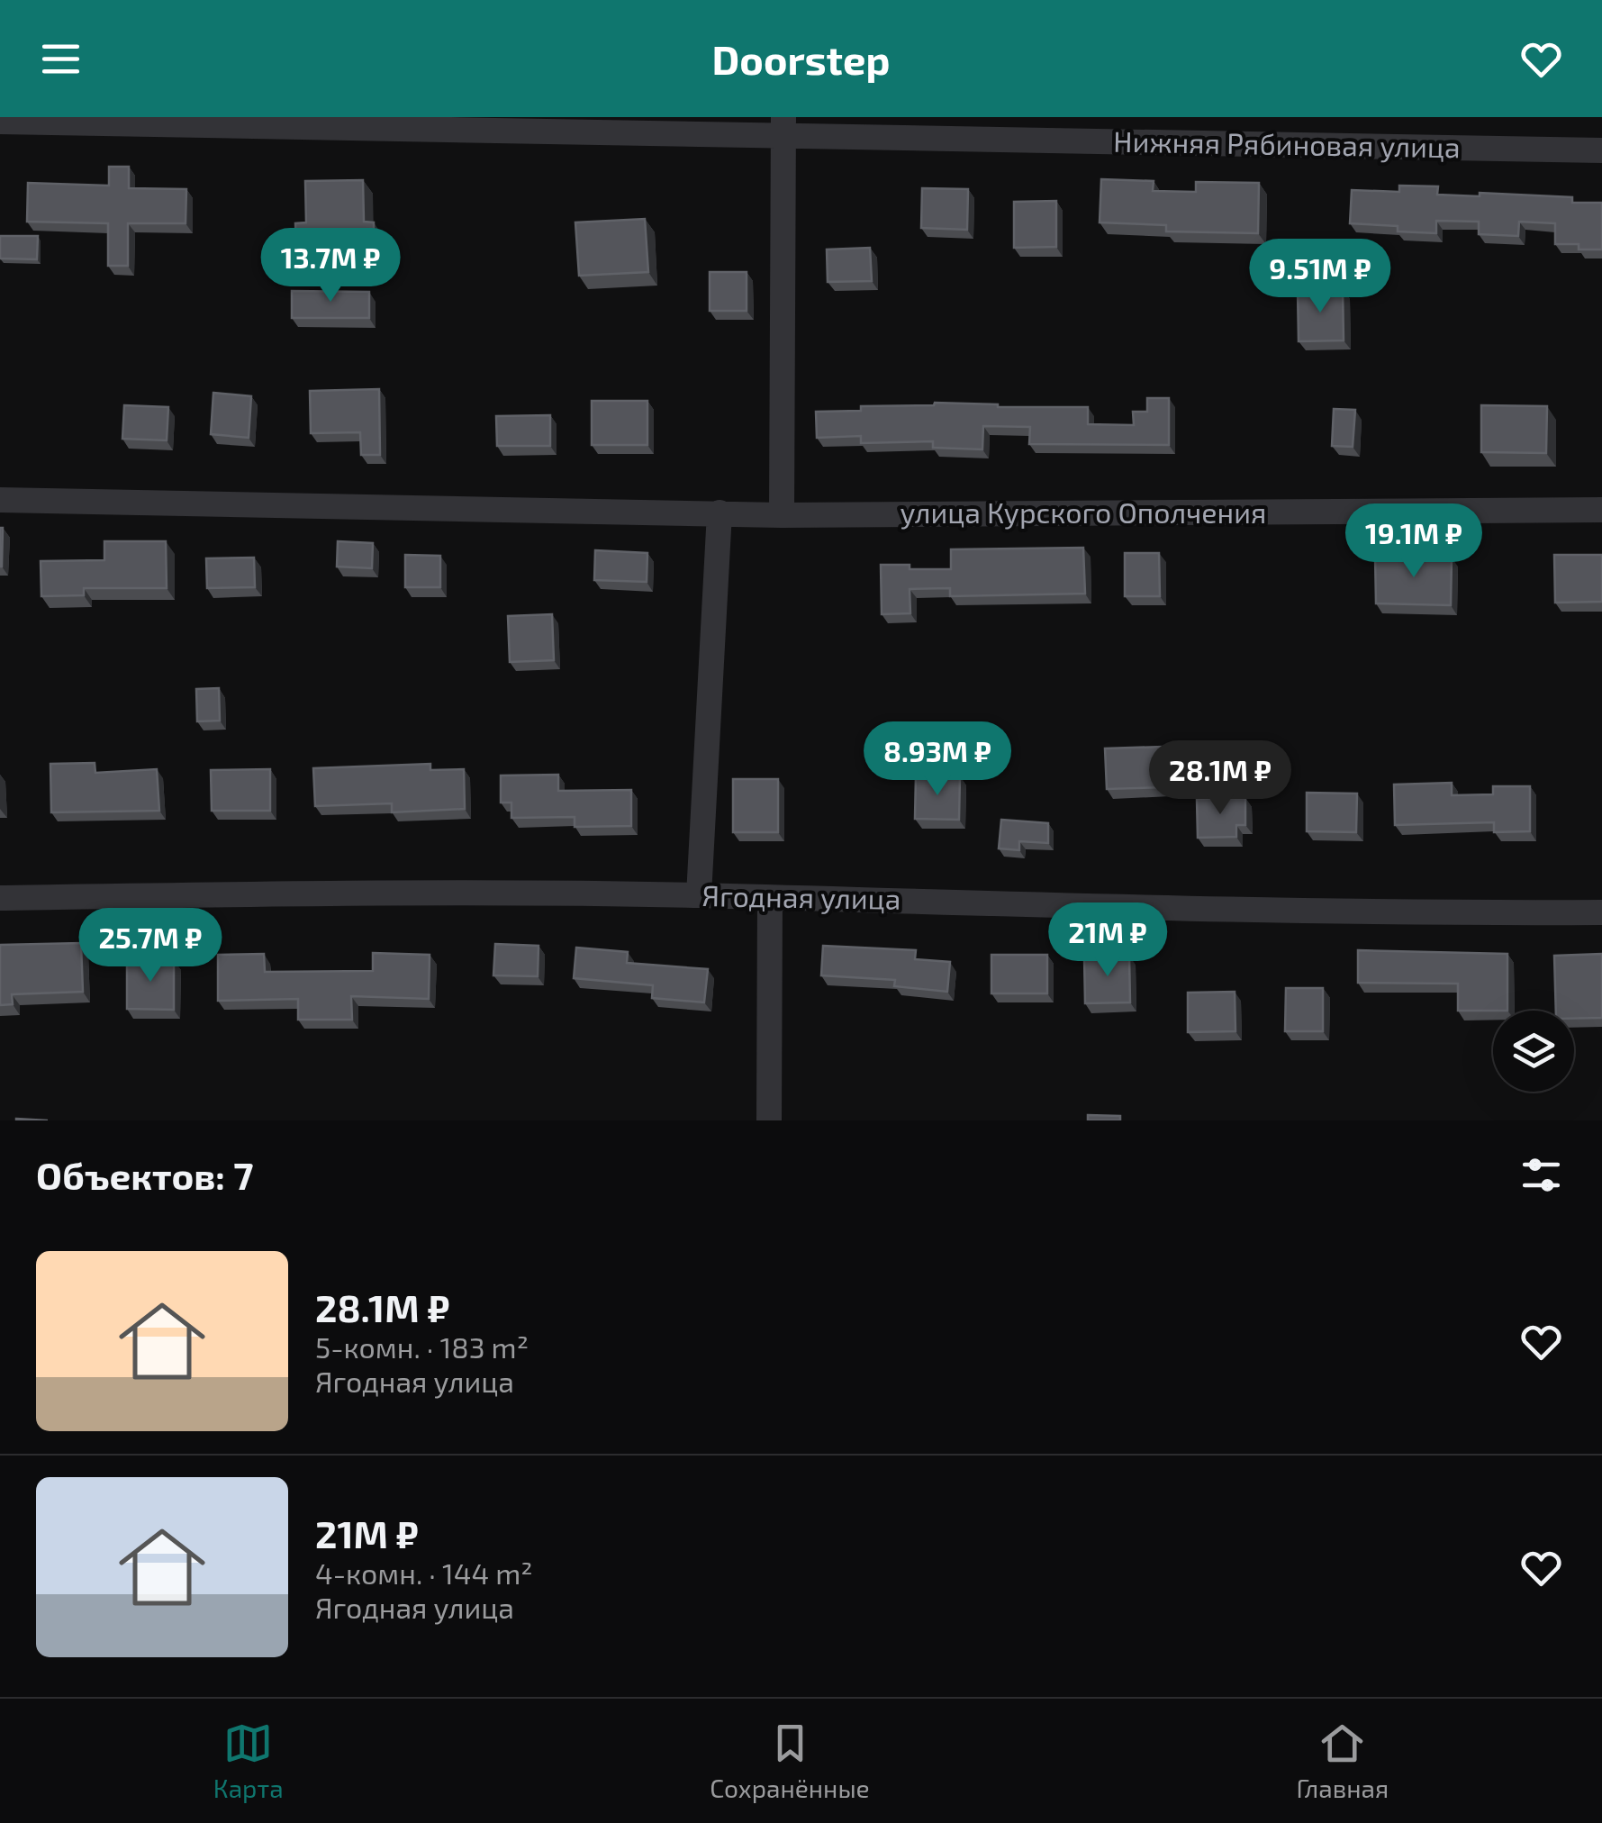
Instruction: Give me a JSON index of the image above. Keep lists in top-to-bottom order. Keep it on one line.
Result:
{"streets":{"street":["Нижняя Рябиновая улица","улица Курского Ополчения","Ягодная улица"]},"page":{"header":"Doorstep","price":["13.7M ₽","9.51M ₽","19.1M ₽","8.93M ₽","28.1M ₽","21M ₽","25.7M ₽"],"heading":"Объектов: 7","list":[{"name":"28.1M ₽","note":"5-комн. · 183 m² · Ягодная улица"},{"name":"21M ₽","note":"4-комн. · 144 m² · Ягодная улица"}],"tabs":["Карта","Сохранённые","Главная"]}}
